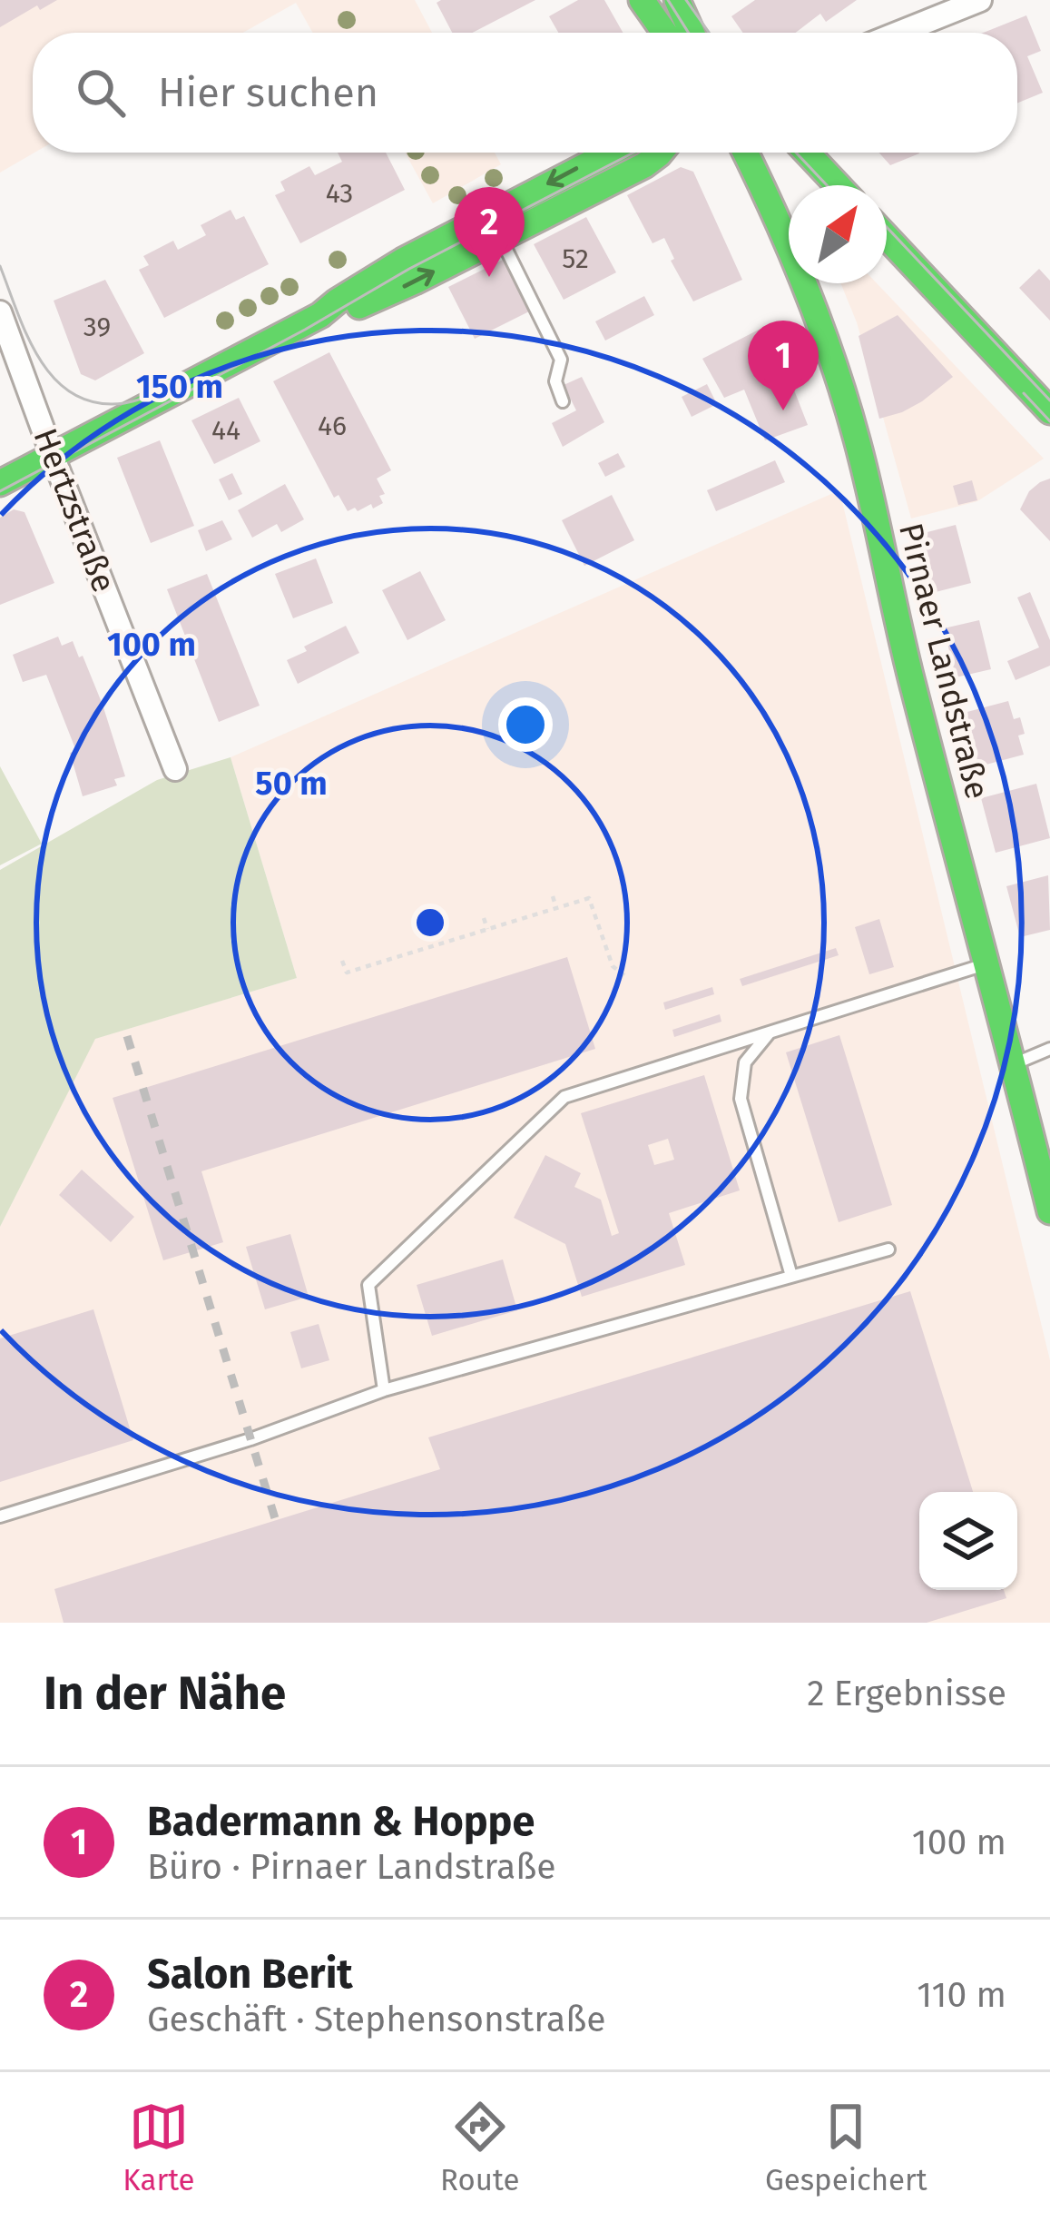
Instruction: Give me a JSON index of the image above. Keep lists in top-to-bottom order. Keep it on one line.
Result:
{"streets":{"street":["Hertzstraße","Pirnaer Landstraße"]},"house_numbers":["43","52","39","46","44"],"north":"top right","page":{"search":"Hier suchen","pins":["2","1"],"heading":["In der Nähe","2 Ergebnisse"],"list":[{"mark":"1","name":"Badermann & Hoppe","note":"Büro · Pirnaer Landstraße","value":"100 m"},{"mark":"2","name":"Salon Berit","note":"Geschäft · Stephensonstraße","value":"110 m"}],"nav":["Karte","Route","Gespeichert"]},"rings":["150 m","100 m","50 m"]}
